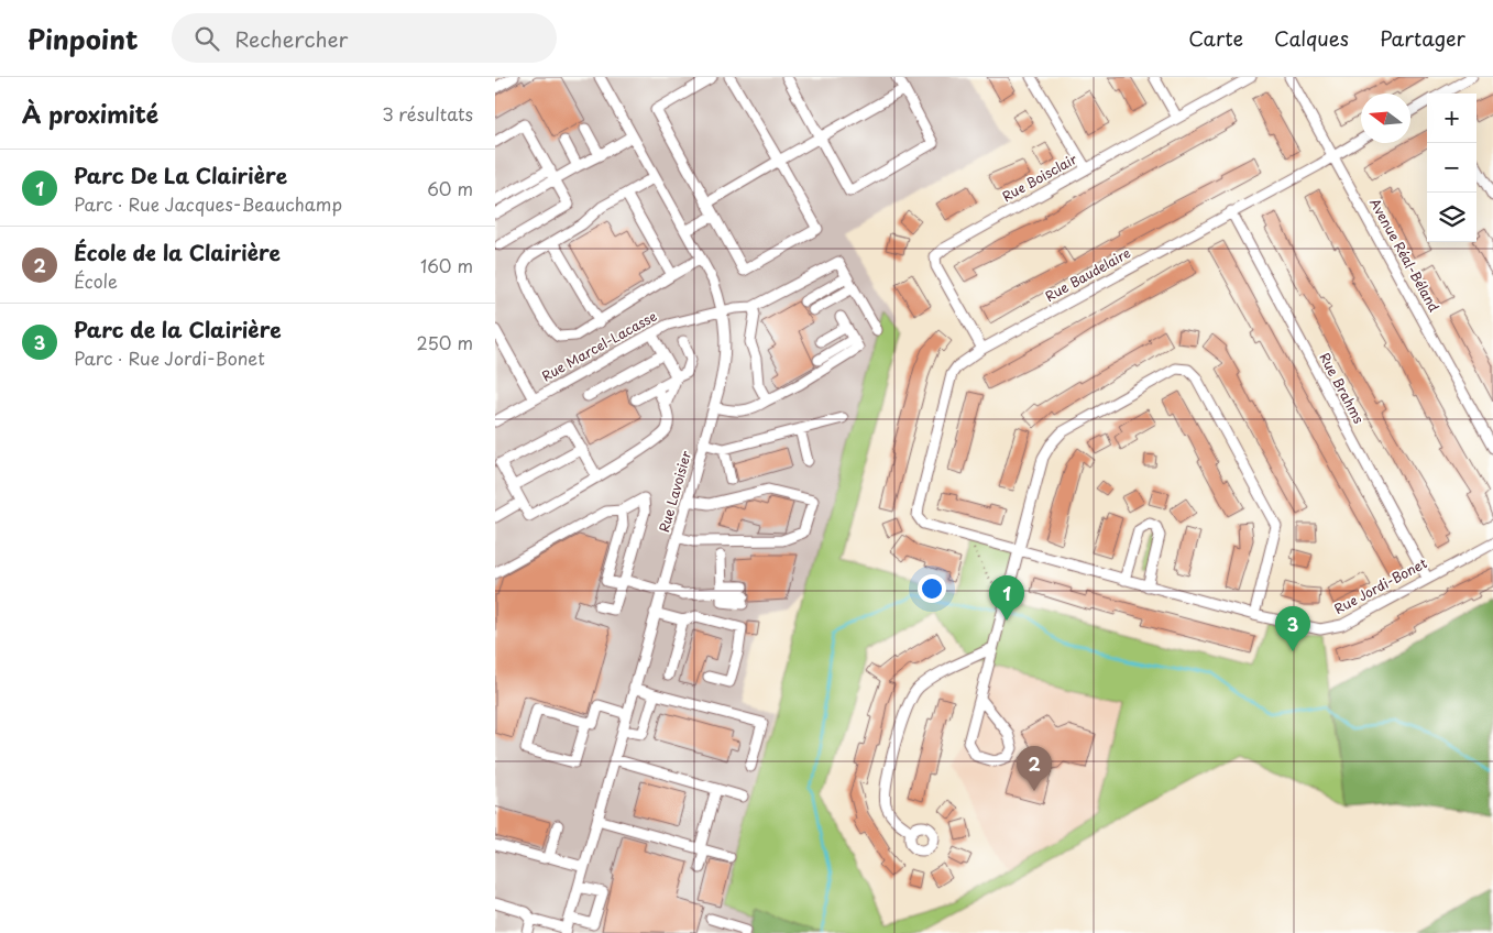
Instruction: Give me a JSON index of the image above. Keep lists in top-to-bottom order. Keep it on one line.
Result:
{"streets":{"street":["Rue Boisclair","Avenue Réal-Béland","Rue Baudelaire","Rue Marcel-Lacasse","Rue Brahms","Rue Lavoisier","Rue Jordi-Bonet"]},"crossings":[["Rue Boisclair","Rue Baudelaire"],["Avenue Réal-Béland","Rue Baudelaire"],["Rue Baudelaire","Rue Brahms"],["Rue Baudelaire","Rue Jordi-Bonet"],["Rue Marcel-Lacasse","Rue Lavoisier"],["Rue Brahms","Rue Jordi-Bonet"]],"north":"left","page":{"header":"Pinpoint","search":"Rechercher","nav":["Carte","Calques","Partager"],"heading":["À proximité","3 résultats"],"map_buttons":["+","−"],"list":[{"mark":"1","name":"Parc De La Clairière","note":"Parc · Rue Jacques-Beauchamp","value":"60 m"},{"mark":"2","name":"École de la Clairière","note":"École","value":"160 m"},{"mark":"3","name":"Parc de la Clairière","note":"Parc · Rue Jordi-Bonet","value":"250 m"}],"pins":["1","3","2"]}}
